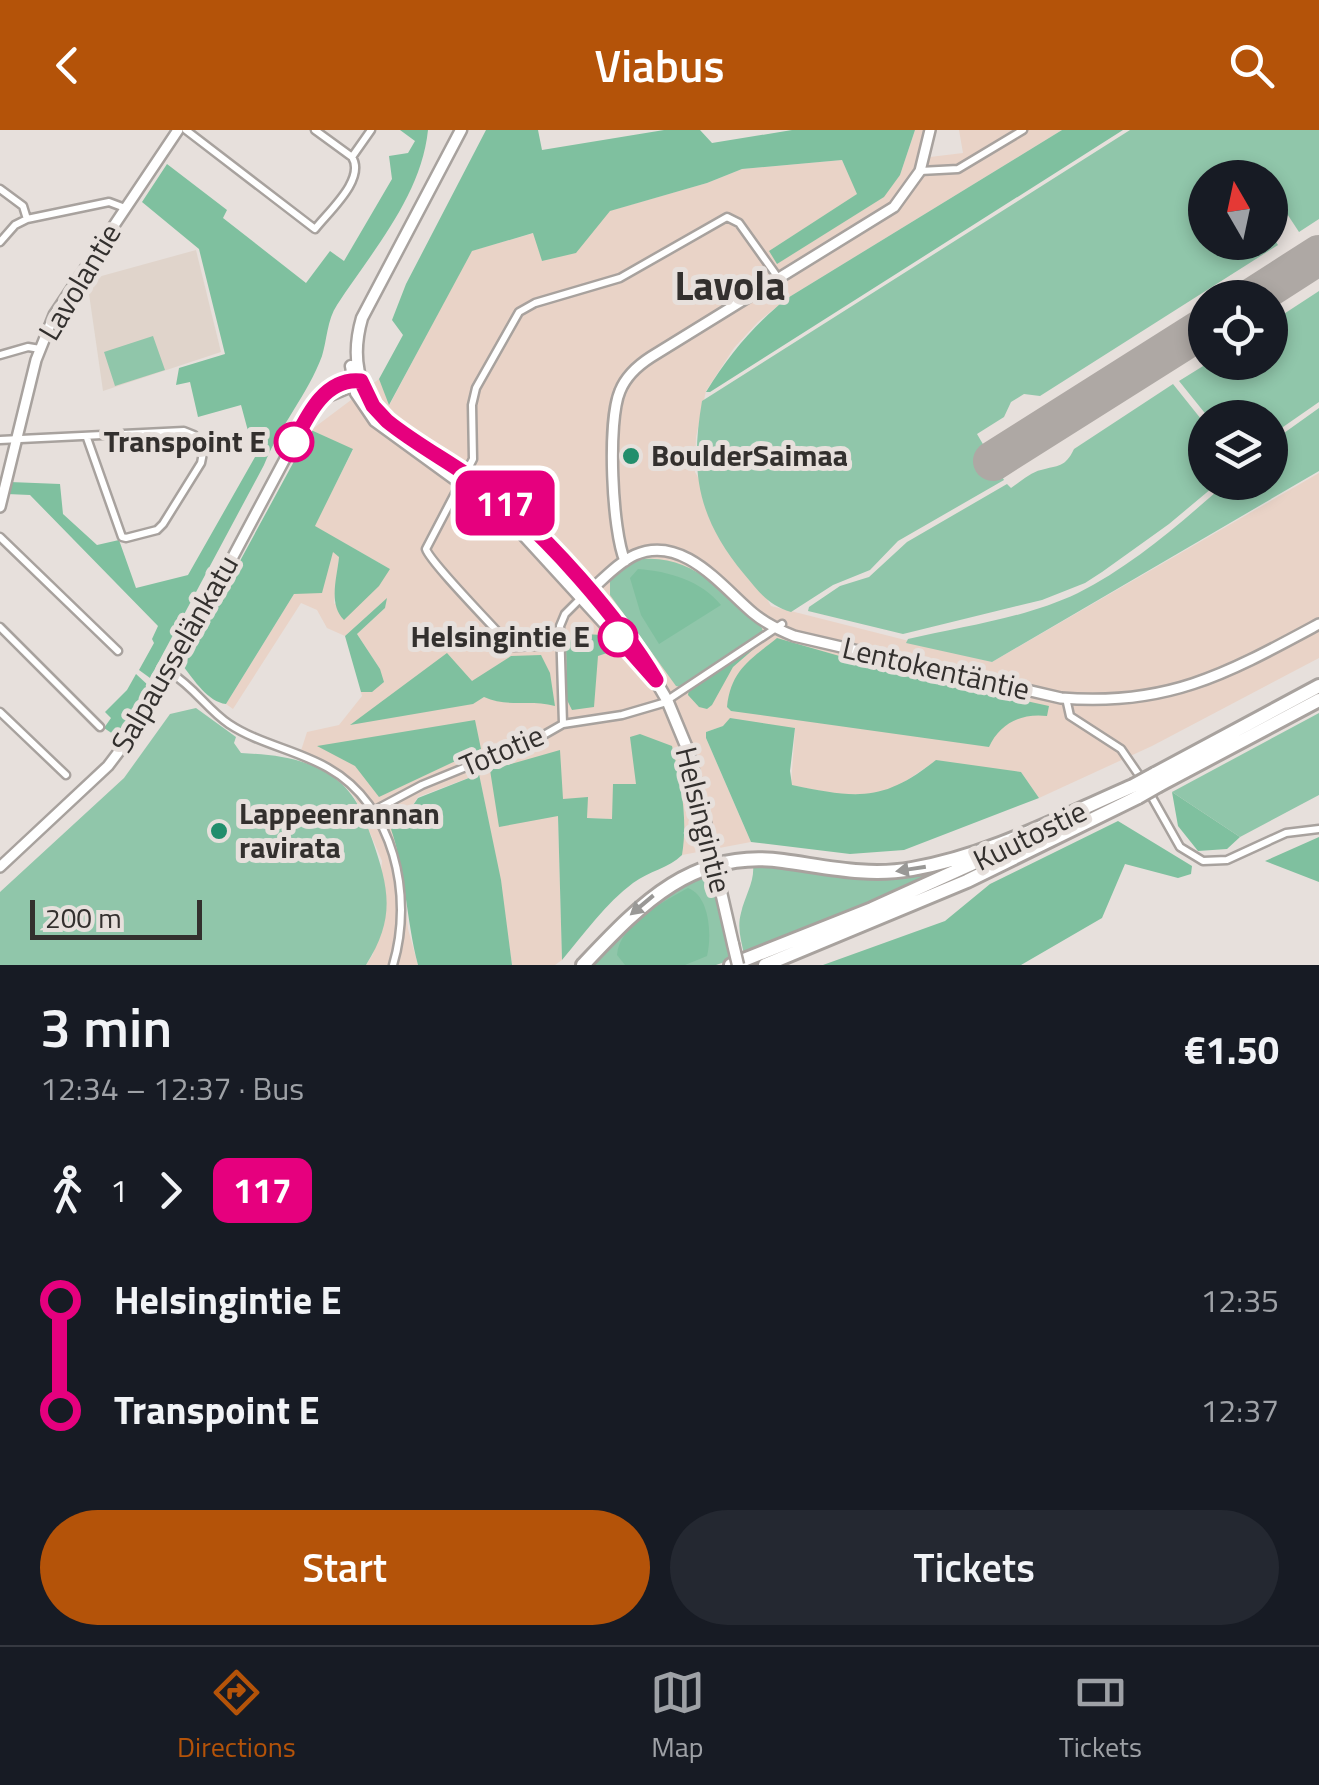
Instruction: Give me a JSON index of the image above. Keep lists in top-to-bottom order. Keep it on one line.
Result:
{"streets":{"highway":["Kuutostie"],"main road":["Helsingintie"],"street":["Lavolantie","Salpausselänkatu","Lentokentäntie","Tototie"]},"crossings":[["Salpausselänkatu","Helsingintie"],["Tototie","Helsingintie"],["Helsingintie","Kuutostie"]],"districts":["Lavola"],"places":["Transpoint E","BoulderSaimaa","Helsingintie E","Lappeenrannan ravirata"],"lines":["bus line 117"],"scale_bar":"200 m","north":"top","page":{"header":"Viabus","on_map":"117","scale":"200 m","heading":["3 min","12:34 – 12:37 · Bus","€1.50"],"legs":["1","117"],"list":[{"name":"Helsingintie E","value":"12:35"},{"name":"Transpoint E","value":"12:37"}],"buttons":["Start","Tickets"],"tabs":["Directions","Map","Tickets"]}}
